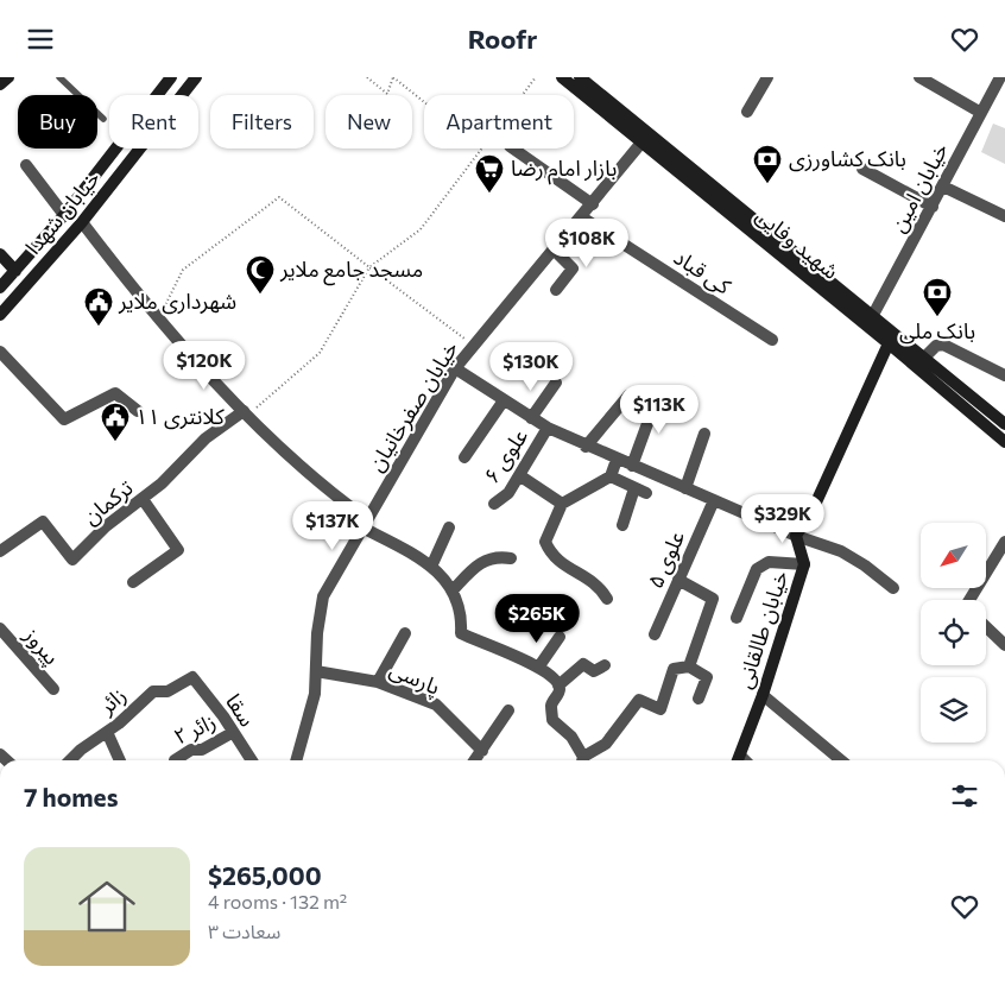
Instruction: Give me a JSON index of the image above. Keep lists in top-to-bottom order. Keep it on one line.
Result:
{"streets":{"main road":["خیابان شهدا","شهید وفایی","خیابان طالقانی"],"street":["خیابان امین","کی قباد","خیابان صفرخانیان","علوی ۶","ترکمان","علوی ۵","پیروز","پارسی","زائر","سقا","زائر ۲"]},"crossings":[["شهید وفایی","خیابان صفرخانیان"],["کی قباد","خیابان صفرخانیان"],["خیابان صفرخانیان","پارسی"],["زائر","سقا"],["سقا","زائر ۲"]],"places":{"bank":["بانک کشاورزی","بانک ملی"],"supermarket":["بازار امام رضا"],"mosque":["مسجد جامع ملایر"],"public building":["شهرداری ملایر","کلانتری ۱۱"]},"north":"bottom left","page":{"header":"Roofr","chip":["Buy","Rent","Filters","New","Apartment"],"price":["$108K","$120K","$130K","$113K","$329K","$137K","$265K"],"heading":"7 homes","list":[{"name":"$265,000","note":"4 rooms · 132 m² · سعادت ۳"}]}}
